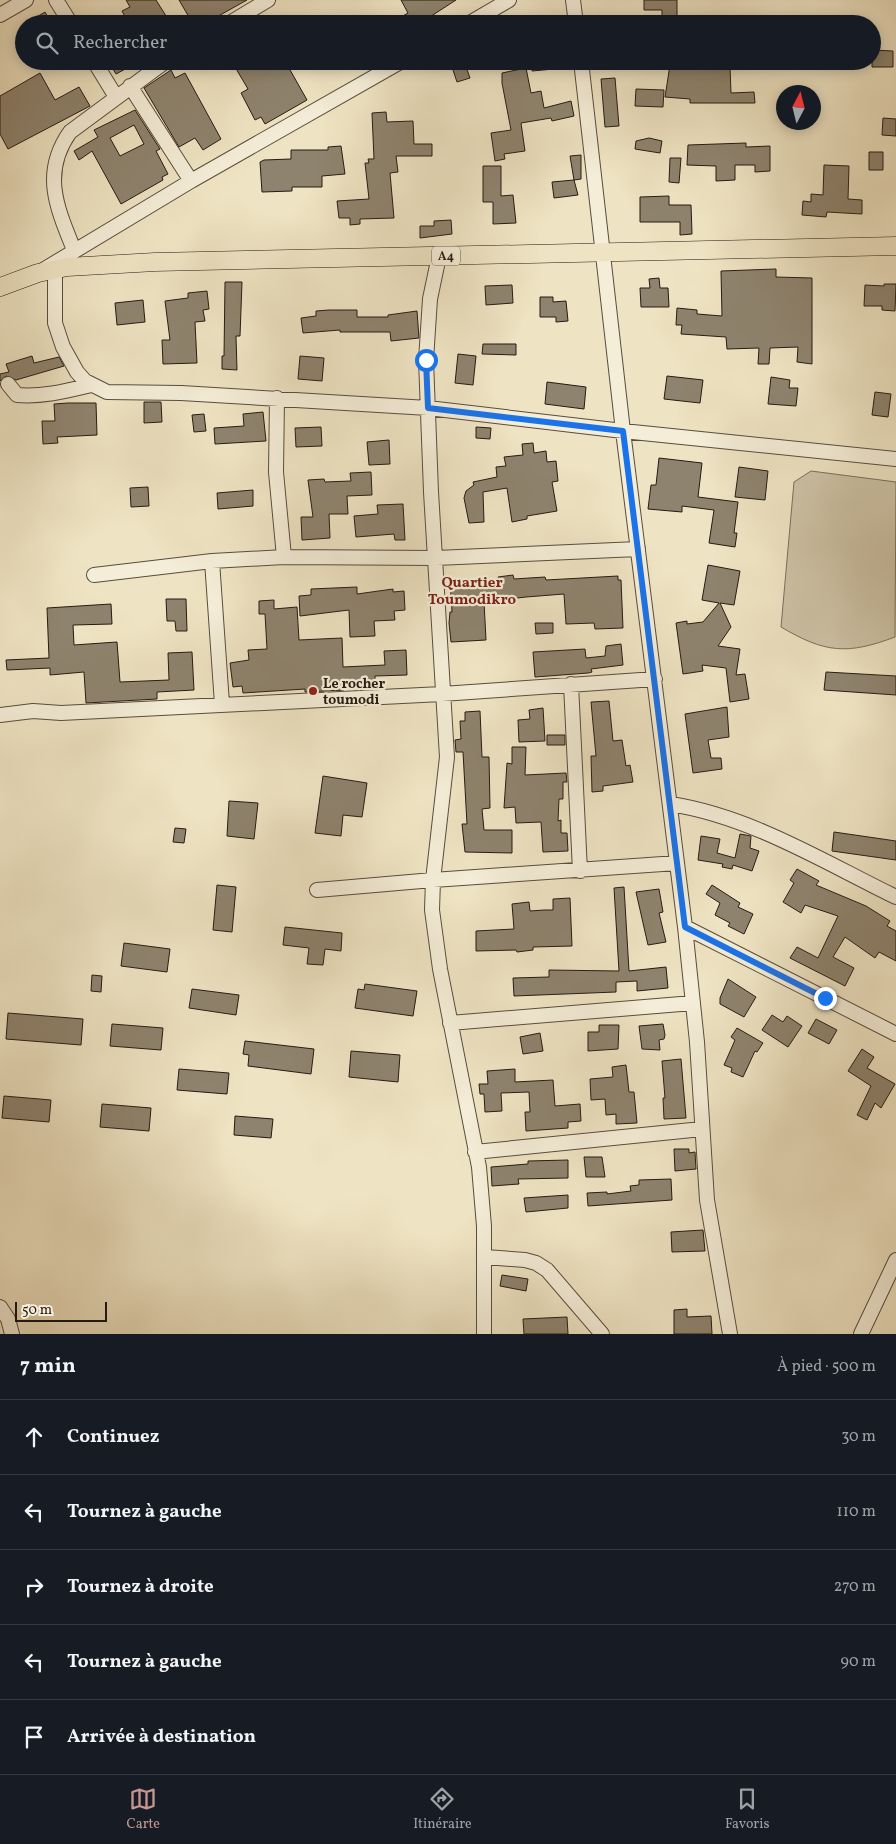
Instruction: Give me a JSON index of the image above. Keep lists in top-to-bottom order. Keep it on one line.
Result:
{"streets":{"main road":["A4"]},"districts":["Quartier Toumodikro"],"places":["Le rocher toumodi"],"scale_bar":"50 m","north":"top","page":{"search":"Rechercher","scale":"50 m","heading":["7 min","À pied · 500 m"],"list":[["Continuez","30 m"],["Tournez à gauche","110 m"],["Tournez à droite","270 m"],["Tournez à gauche","90 m"],"Arrivée à destination"],"nav":["Carte","Itinéraire","Favoris"]}}
